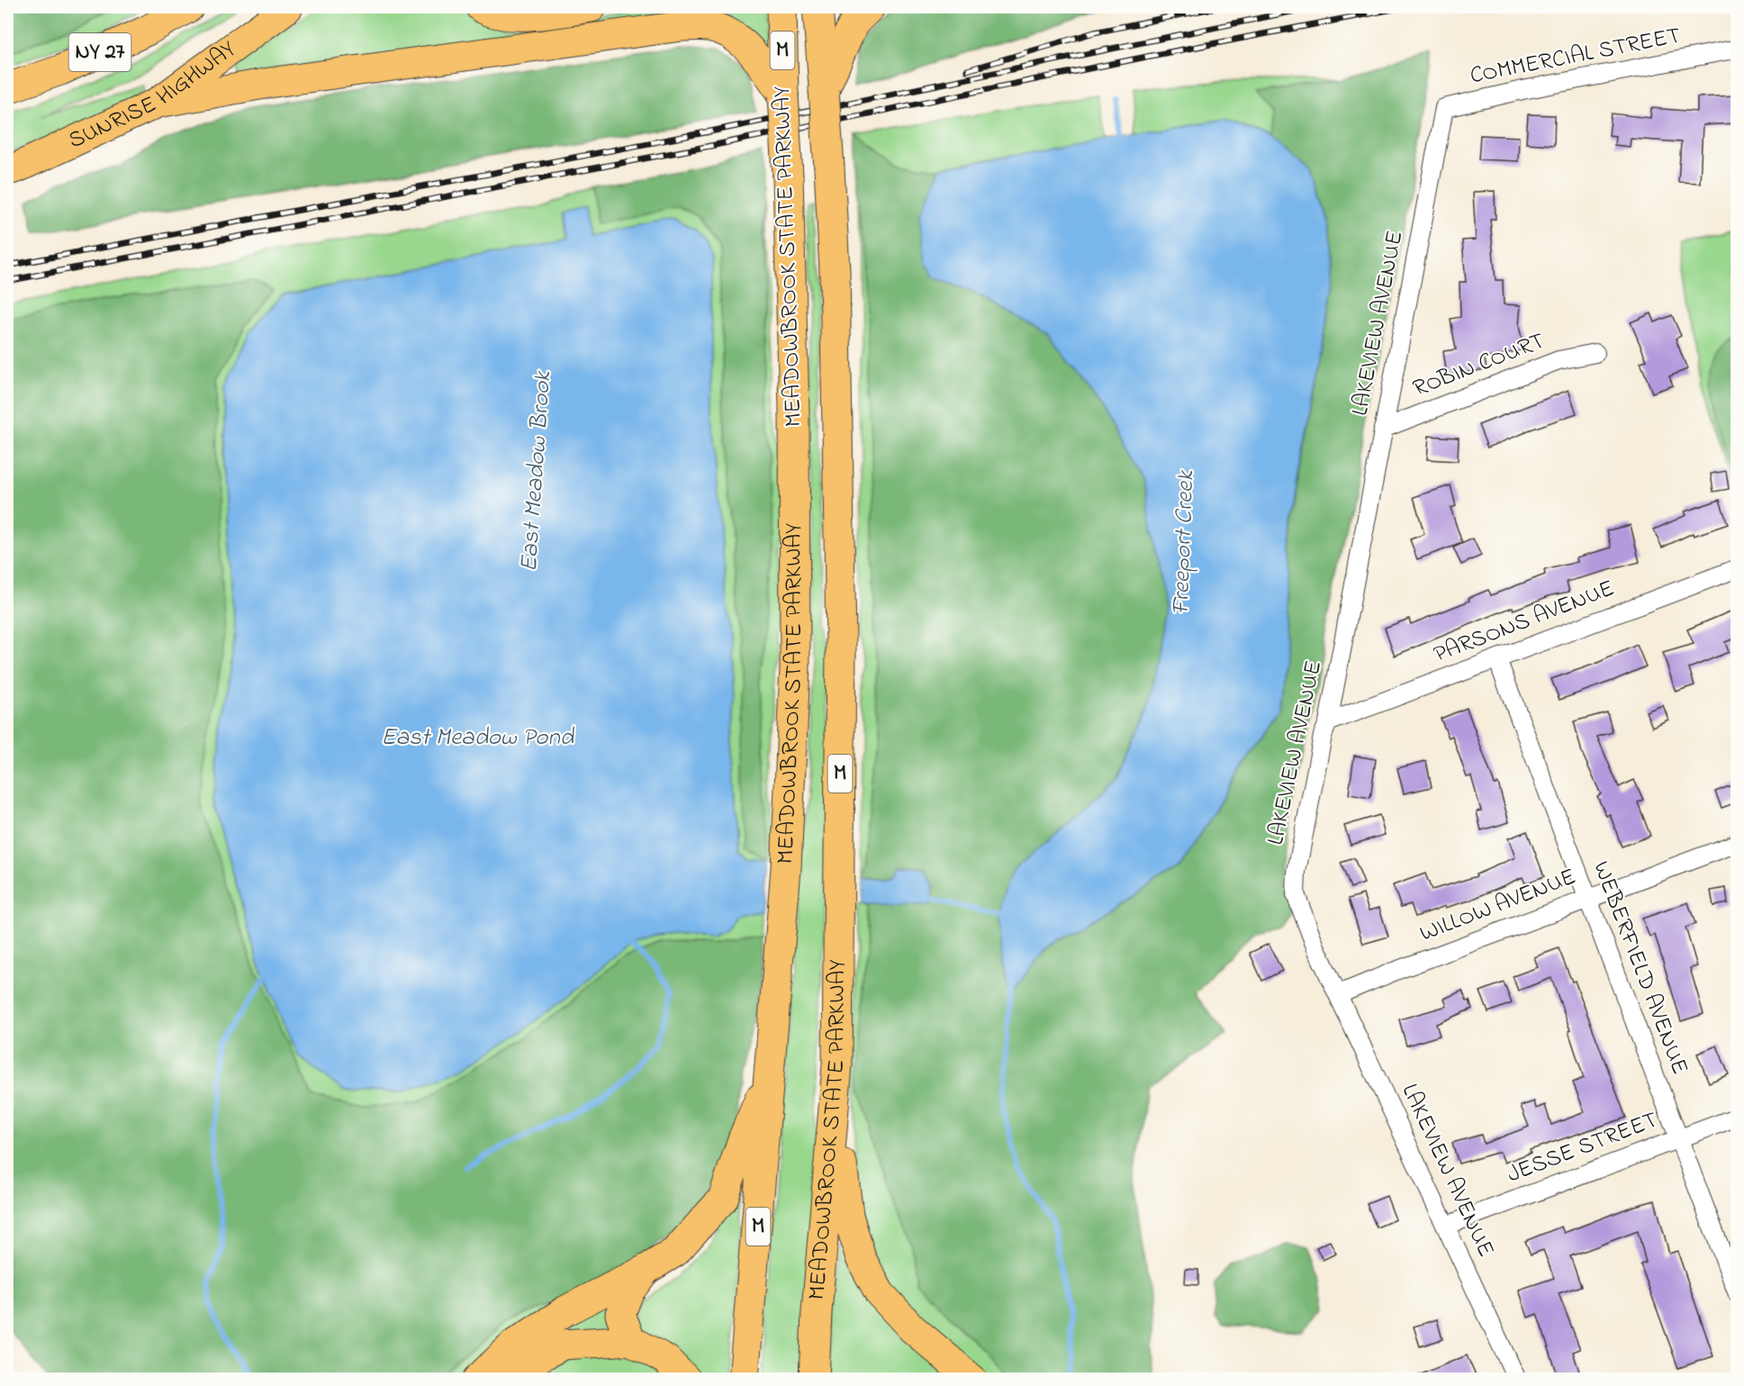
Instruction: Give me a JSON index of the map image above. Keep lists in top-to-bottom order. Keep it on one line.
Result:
{"streets":{"highway":["M","NY 27","SUNRISE HIGHWAY","MEADOWBROOK STATE PARKWAY"],"street":["COMMERCIAL STREET","LAKEVIEW AVENUE","ROBIN COURT","PARSONS AVENUE","WILLOW AVENUE","WEBERFIELD AVENUE","JESSE STREET"]},"crossings":[["COMMERCIAL STREET","LAKEVIEW AVENUE"],["LAKEVIEW AVENUE","ROBIN COURT"],["LAKEVIEW AVENUE","PARSONS AVENUE"],["LAKEVIEW AVENUE","WILLOW AVENUE"],["LAKEVIEW AVENUE","JESSE STREET"],["PARSONS AVENUE","WEBERFIELD AVENUE"],["WILLOW AVENUE","WEBERFIELD AVENUE"],["WEBERFIELD AVENUE","JESSE STREET"]],"water":["East Meadow Brook","Freeport Creek","East Meadow Pond"]}
